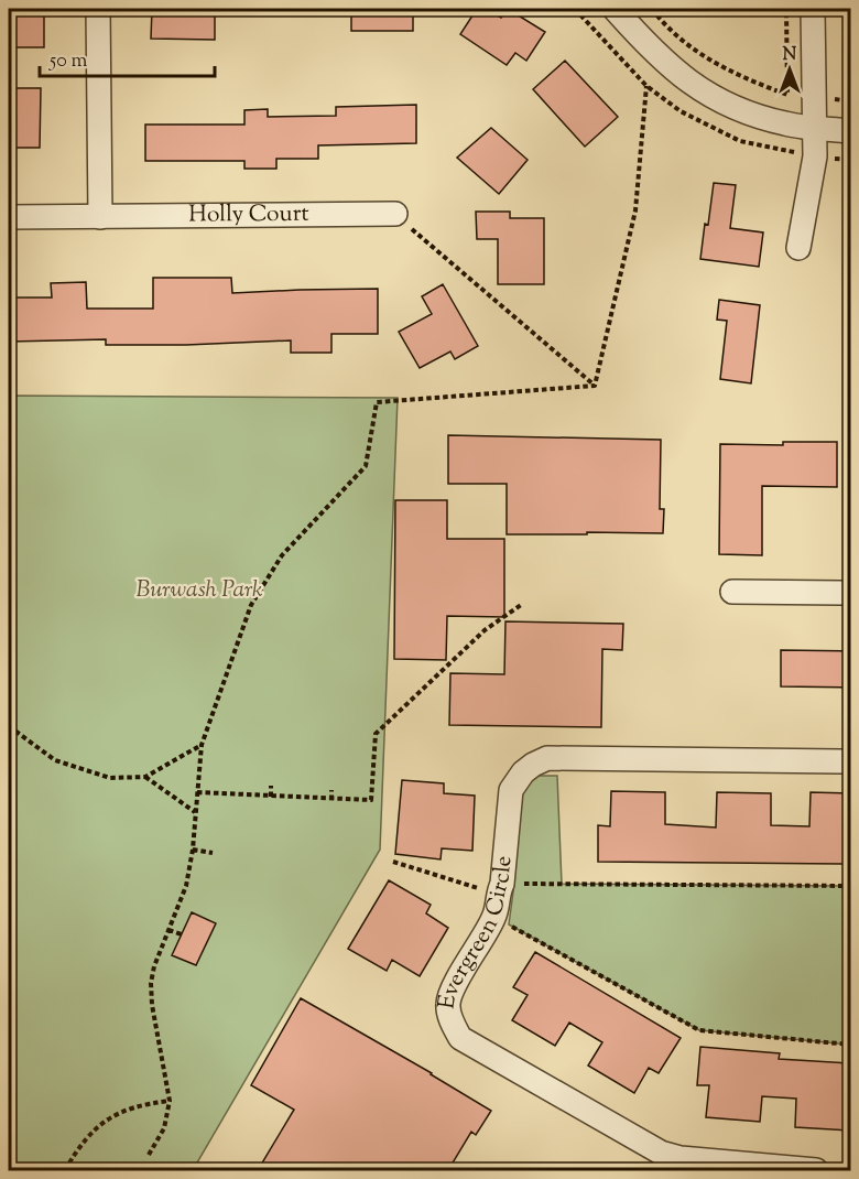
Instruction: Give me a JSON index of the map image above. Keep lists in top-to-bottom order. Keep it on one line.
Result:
{"streets":{"street":["Holly Court","Evergreen Circle"]},"parks":["Burwash Park"],"scale_bar":"50 m","north":"top"}
